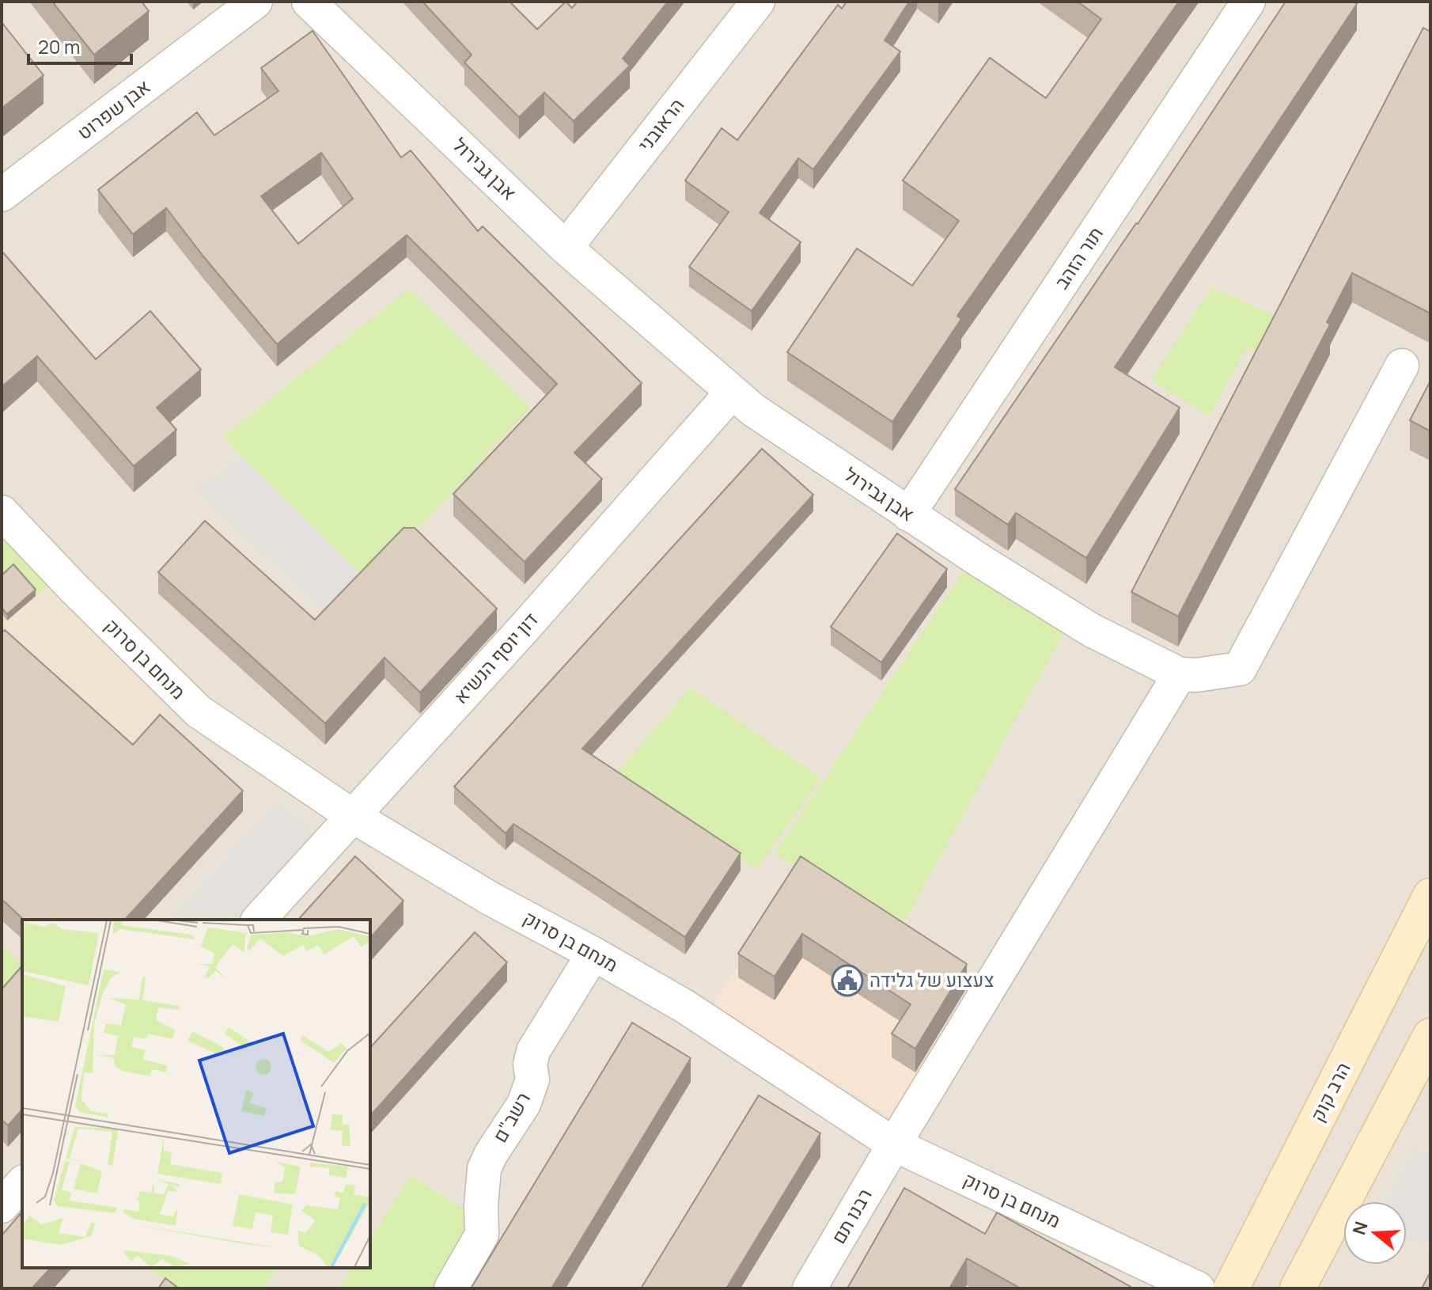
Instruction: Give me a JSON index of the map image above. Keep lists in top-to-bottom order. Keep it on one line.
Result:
{"streets":{"main road":["הרב קוק"],"street":["אבן שפרוט","הראובני","אבן גבירול","תור הזהב","דון יוסף הנשיא","מנחם בן סרוק","רשב\"ם","רבנו תם"]},"crossings":[["הראובני","אבן גבירול"],["אבן גבירול","תור הזהב"],["אבן גבירול","דון יוסף הנשיא"],["אבן גבירול","רבנו תם"],["דון יוסף הנשיא","מנחם בן סרוק"],["מנחם בן סרוק","רשב\"ם"],["מנחם בן סרוק","רבנו תם"]],"places":{"public building":["צעצוע של גלידה"]},"scale_bar":"20 m","north":"left"}
